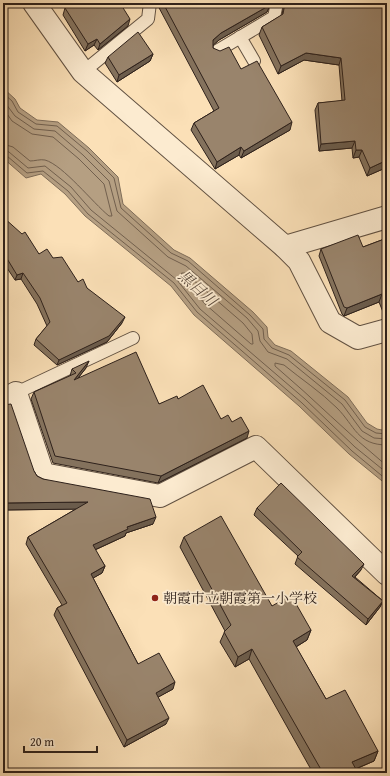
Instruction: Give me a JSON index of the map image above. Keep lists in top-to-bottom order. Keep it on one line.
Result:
{"water":["黒目川"],"places":["朝霞市立朝霞第一小学校"],"scale_bar":"20 m"}
